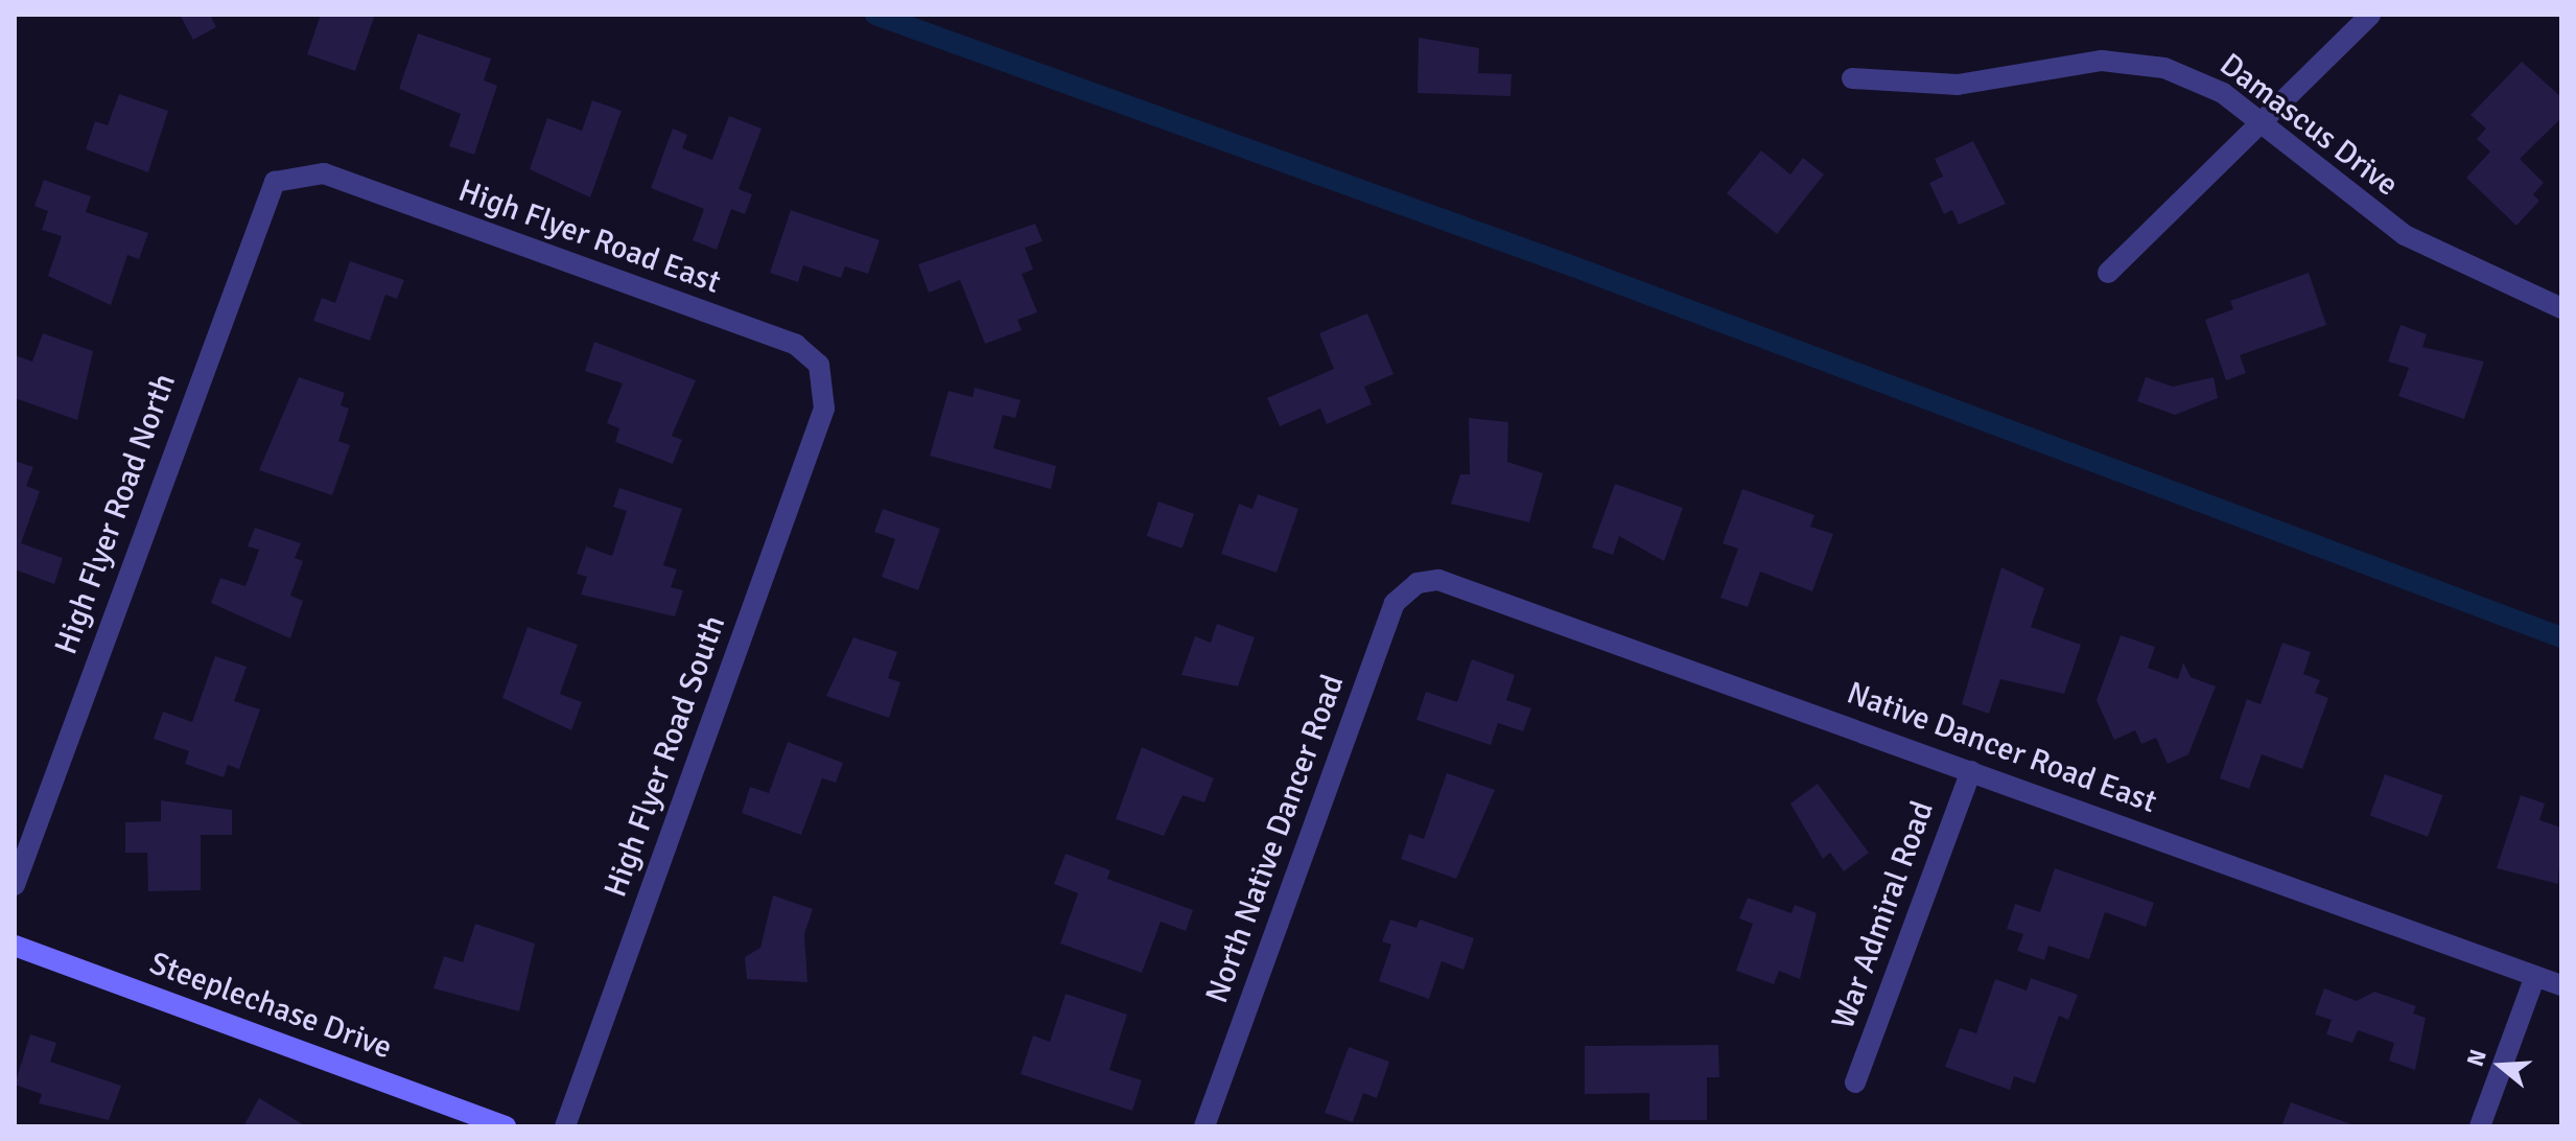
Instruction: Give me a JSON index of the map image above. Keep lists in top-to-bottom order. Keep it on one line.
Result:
{"streets":{"street":["Damascus Drive","High Flyer Road East","High Flyer Road North","Native Dancer Road East","High Flyer Road South","North Native Dancer Road","War Admiral Road","Steeplechase Drive"]},"crossings":[["High Flyer Road East","High Flyer Road North"],["High Flyer Road East","High Flyer Road South"],["Native Dancer Road East","North Native Dancer Road"],["Native Dancer Road East","War Admiral Road"]],"north":"left"}
